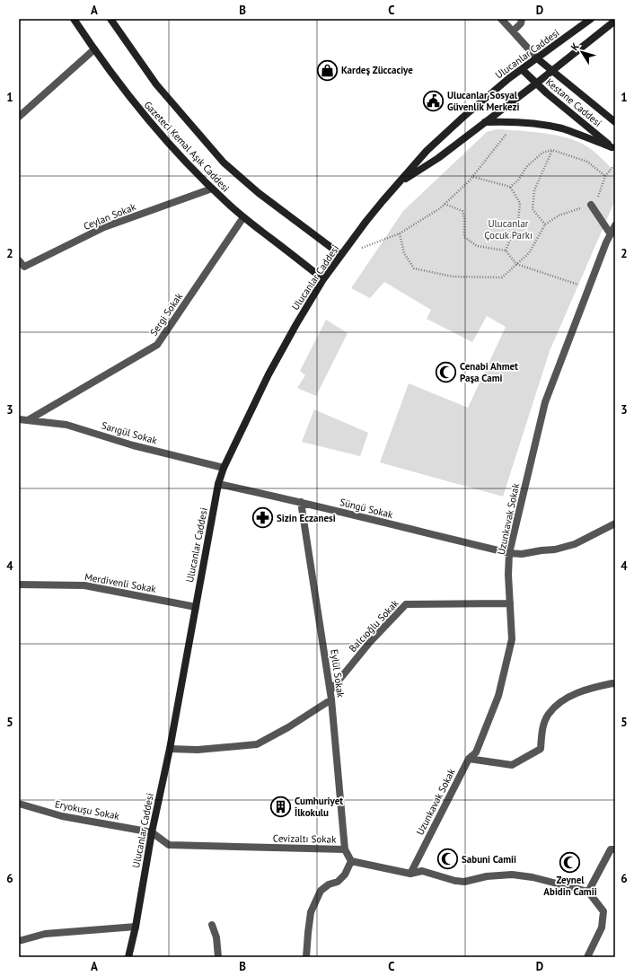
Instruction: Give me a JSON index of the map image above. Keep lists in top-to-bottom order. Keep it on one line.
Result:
{"streets":{"main road":["Ulucanlar Caddesi","Kestane Caddesi","Gazeteci Kemal Aşık Caddesi"],"street":["Ceylan Sokak","Sergi Sokak","Sarıgül Sokak","Süngü Sokak","Uzunkavak Sokak","Merdivenli Sokak","Balcıoğlu Sokak","Eylül Sokak","Eryokuşu Sokak","Cevizaltı Sokak"]},"crossings":[["Ulucanlar Caddesi","Kestane Caddesi"],["Ulucanlar Caddesi","Gazeteci Kemal Aşık Caddesi"],["Ulucanlar Caddesi","Sarıgül Sokak"],["Ulucanlar Caddesi","Süngü Sokak"],["Ulucanlar Caddesi","Merdivenli Sokak"],["Ulucanlar Caddesi","Eryokuşu Sokak"],["Ulucanlar Caddesi","Cevizaltı Sokak"],["Gazeteci Kemal Aşık Caddesi","Ceylan Sokak"],["Gazeteci Kemal Aşık Caddesi","Sergi Sokak"],["Sergi Sokak","Sarıgül Sokak"],["Süngü Sokak","Uzunkavak Sokak"],["Süngü Sokak","Eylül Sokak"],["Uzunkavak Sokak","Balcıoğlu Sokak"],["Balcıoğlu Sokak","Eylül Sokak"],["Eylül Sokak","Cevizaltı Sokak"],["Eryokuşu Sokak","Cevizaltı Sokak"]],"parks":["Ulucanlar Çocuk Parkı"],"places":{"shop":["Kardeş Züccaciye"],"public building":["Ulucanlar Sosyal Güvenlik Merkezi"],"mosque":["Cenabi Ahmet Paşa Cami","Sabuni Camii","Zeynel Abidin Camii"],"pharmacy":["Sizin Eczanesi"],"building":["Cumhuriyet İlkokulu"]},"north":"top left","grid":{"columns":["A","B","C","D"],"rows":["1","2","3","4","5","6"]}}
